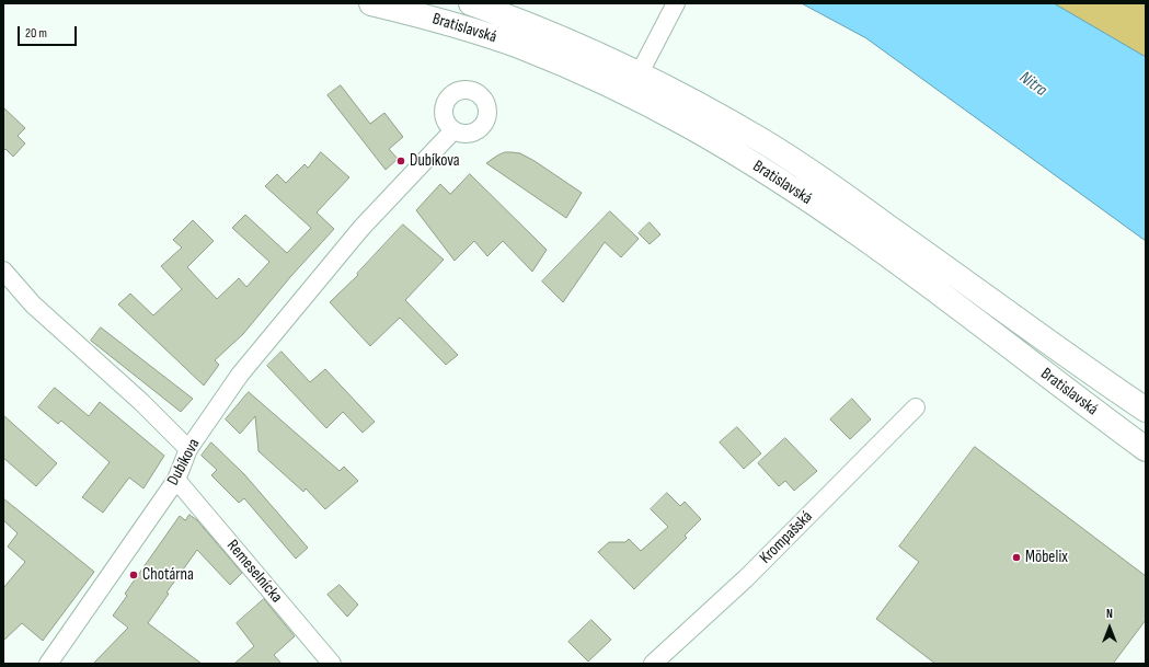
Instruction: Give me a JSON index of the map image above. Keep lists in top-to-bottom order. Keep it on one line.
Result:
{"streets":{"main road":["Bratislavská"],"street":["Dubíkova","Krompašská","Remeselnícka"]},"crossings":[["Dubíkova","Remeselnícka"]],"water":["Nitra"],"places":["Dubíkova","Möbelix","Chotárna"],"scale_bar":"20 m","north":"top"}
